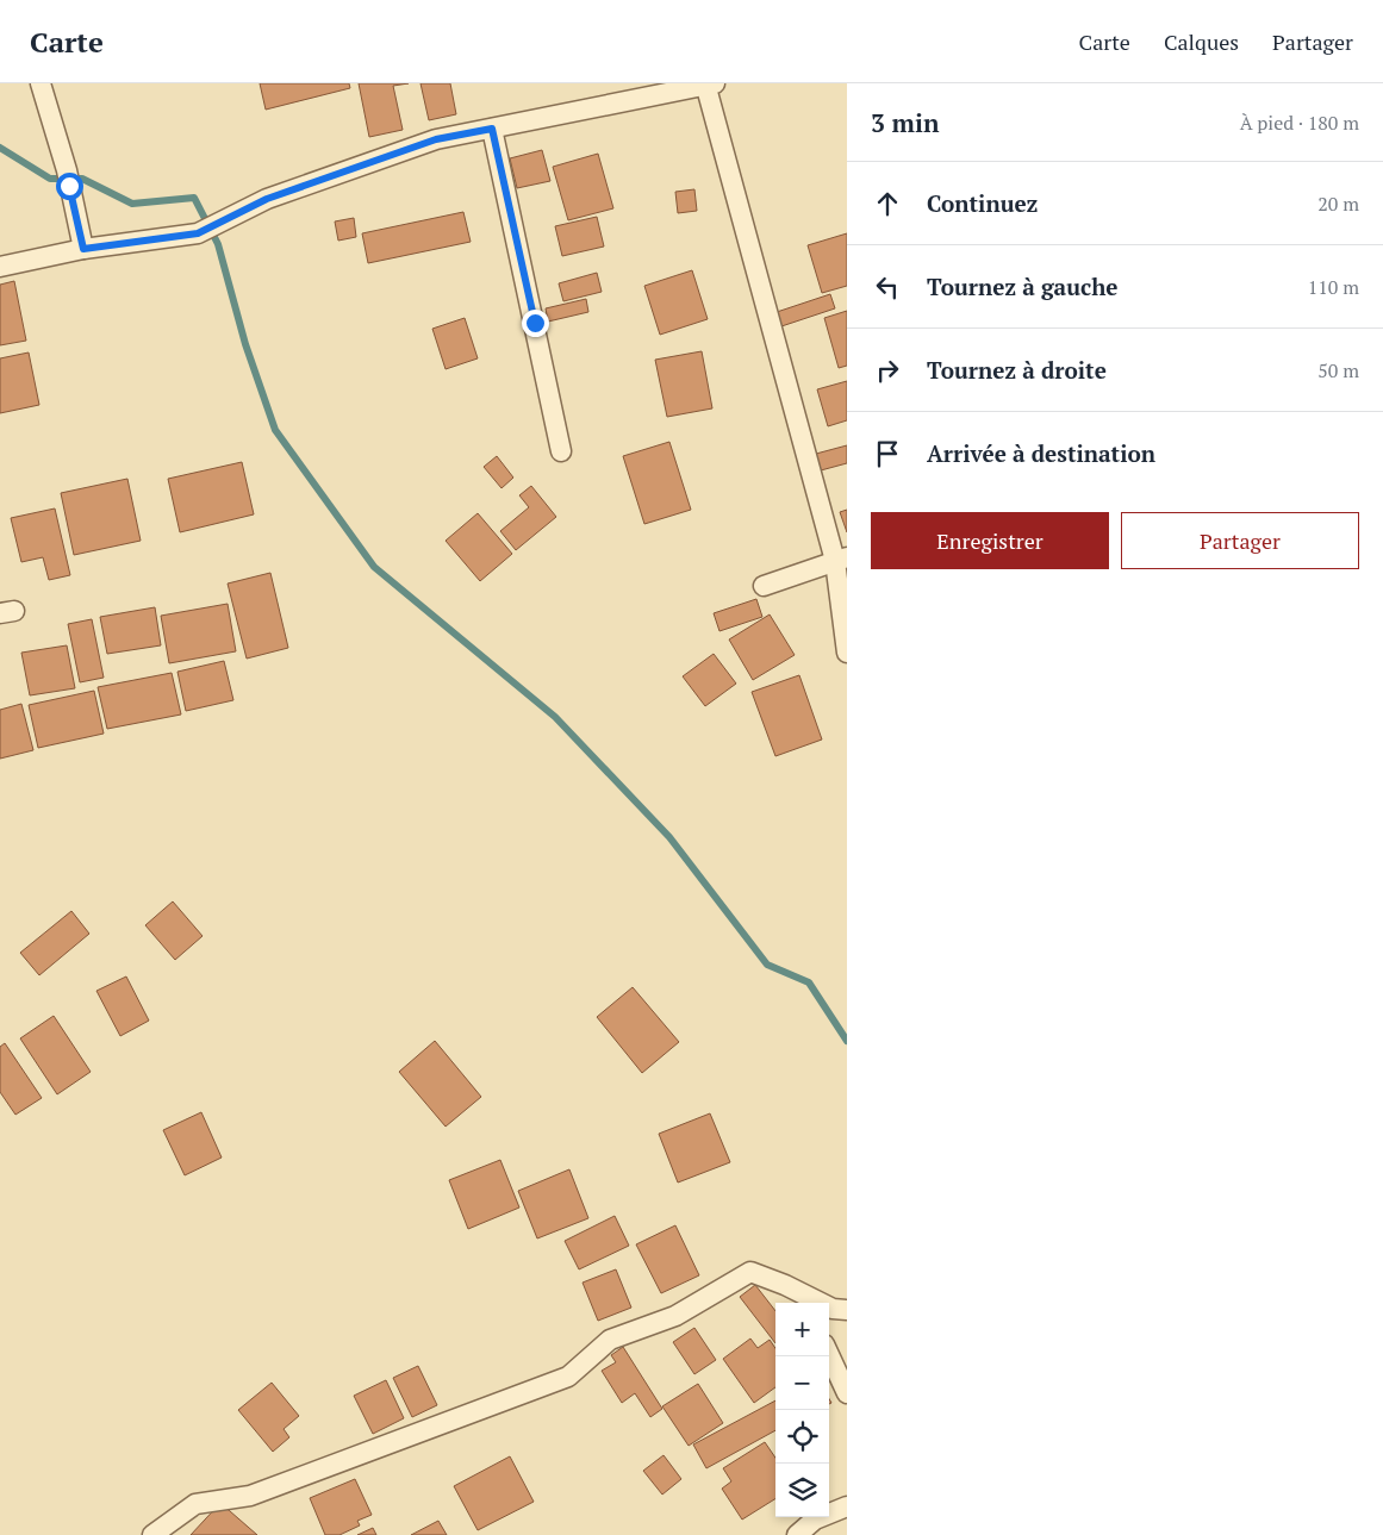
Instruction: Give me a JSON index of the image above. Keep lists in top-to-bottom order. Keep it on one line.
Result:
{"page":{"header":"Carte","nav":["Carte","Calques","Partager"],"heading":["3 min","À pied · 180 m"],"list":[["Continuez","20 m"],["Tournez à gauche","110 m"],["Tournez à droite","50 m"],"Arrivée à destination"],"buttons":["Enregistrer","Partager"],"map_buttons":["+","−"]}}
